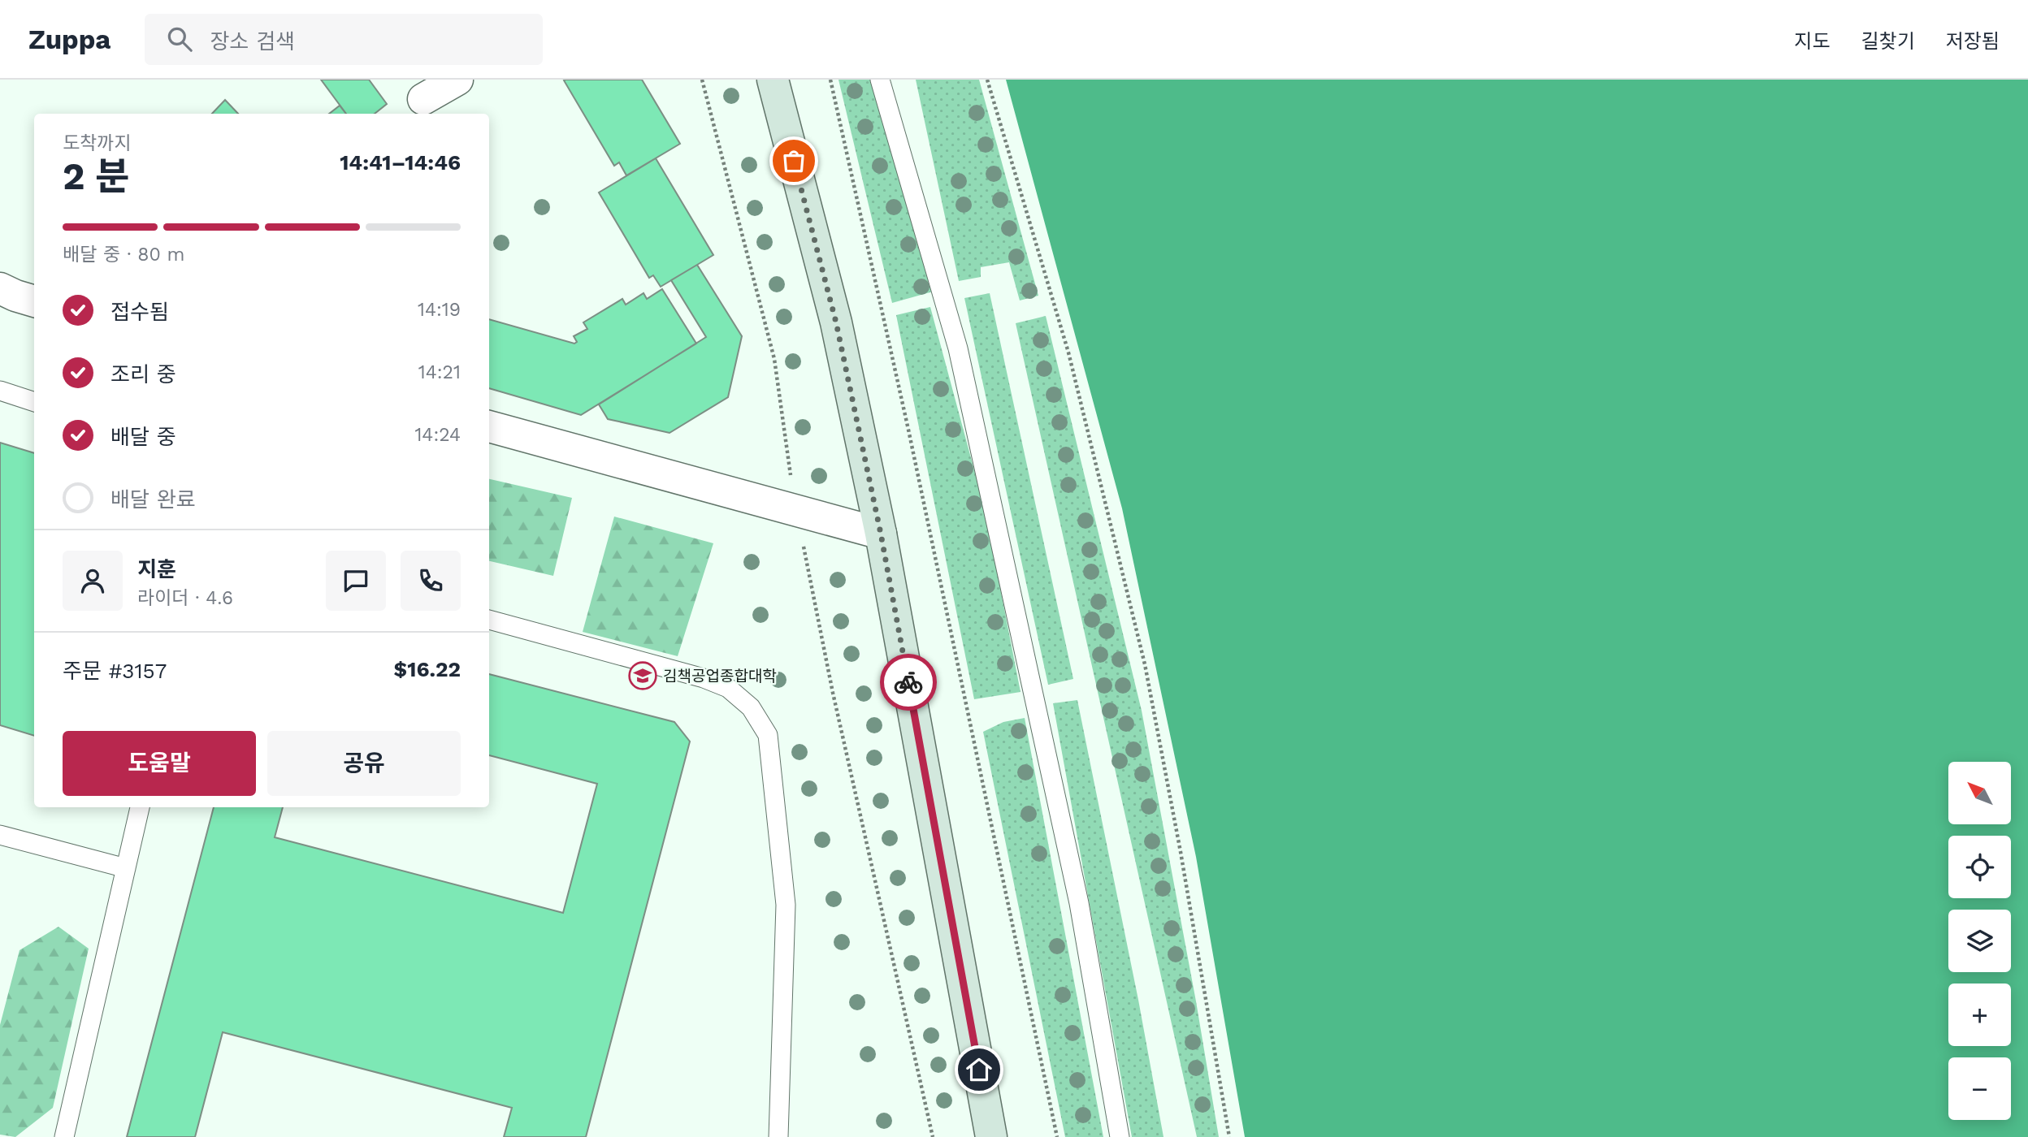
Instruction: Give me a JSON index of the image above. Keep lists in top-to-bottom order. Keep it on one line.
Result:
{"places":{"school or university":["김책공업종합대학"]},"north":"top left","page":{"header":"Zuppa","search":"장소 검색","nav":["지도","길찾기","저장됨"],"heading":["2 분","도착까지","14:41–14:46"],"panel":["지훈","라이더 · 4.6","주문 #3157","$16.22"],"bar":"배달 중 · 80 m","list":[["접수됨","14:19"],["조리 중","14:21"],["배달 중","14:24"],"배달 완료"],"buttons":["도움말","공유"],"map_buttons":["+","−"]}}
